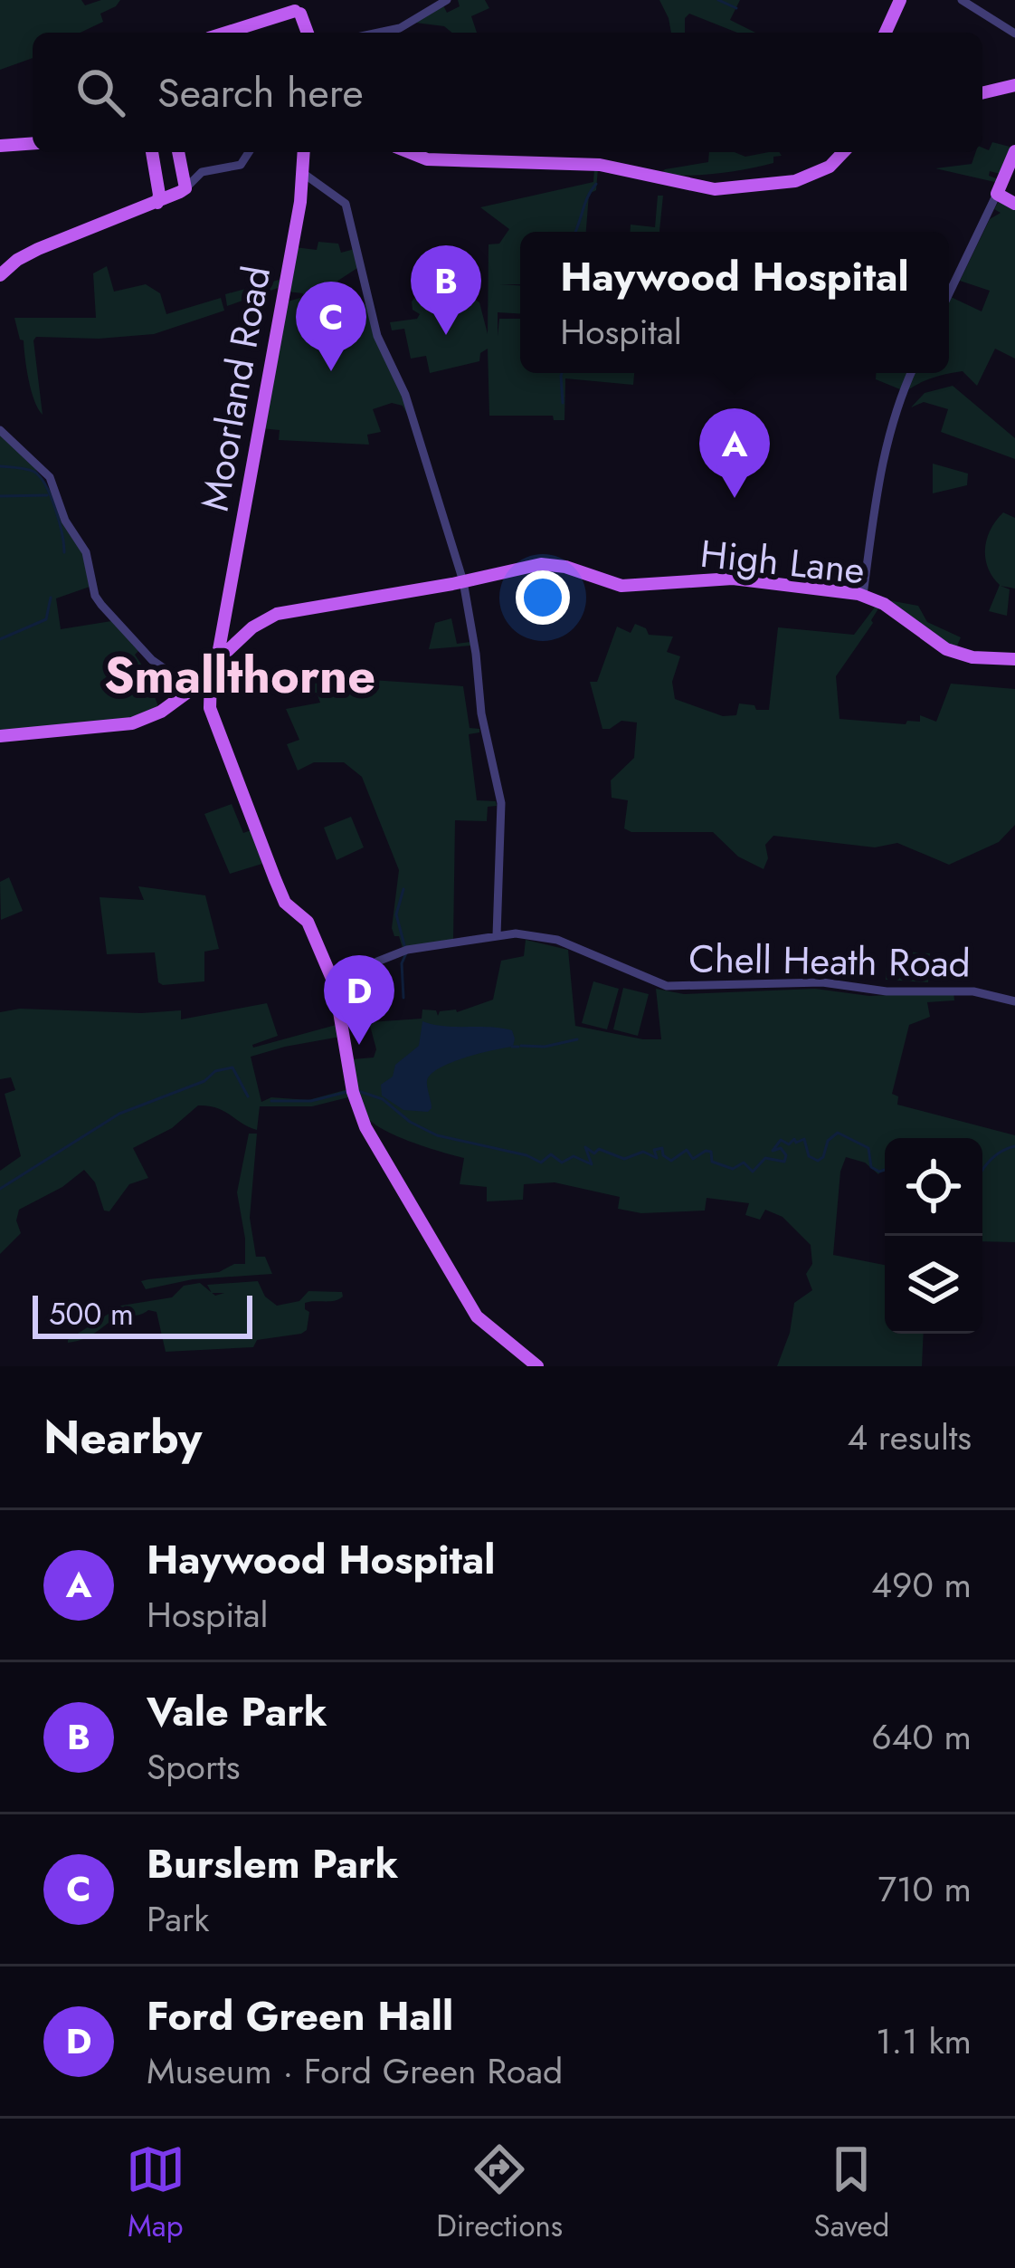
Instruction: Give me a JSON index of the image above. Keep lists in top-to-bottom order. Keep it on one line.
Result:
{"streets":{"main road":["Moorland Road","High Lane"],"street":["Chell Heath Road"]},"crossings":[["Moorland Road","High Lane"]],"districts":["Smallthorne"],"scale_bar":"500 m","page":{"search":"Search here","popup":["Haywood Hospital","Hospital"],"pins":["B","C","A","D"],"scale":"500 m","heading":["Nearby","4 results"],"list":[{"mark":"A","name":"Haywood Hospital","note":"Hospital","value":"490 m"},{"mark":"B","name":"Vale Park","note":"Sports","value":"640 m"},{"mark":"C","name":"Burslem Park","note":"Park","value":"710 m"},{"mark":"D","name":"Ford Green Hall","note":"Museum · Ford Green Road","value":"1.1 km"}],"nav":["Map","Directions","Saved"]}}
